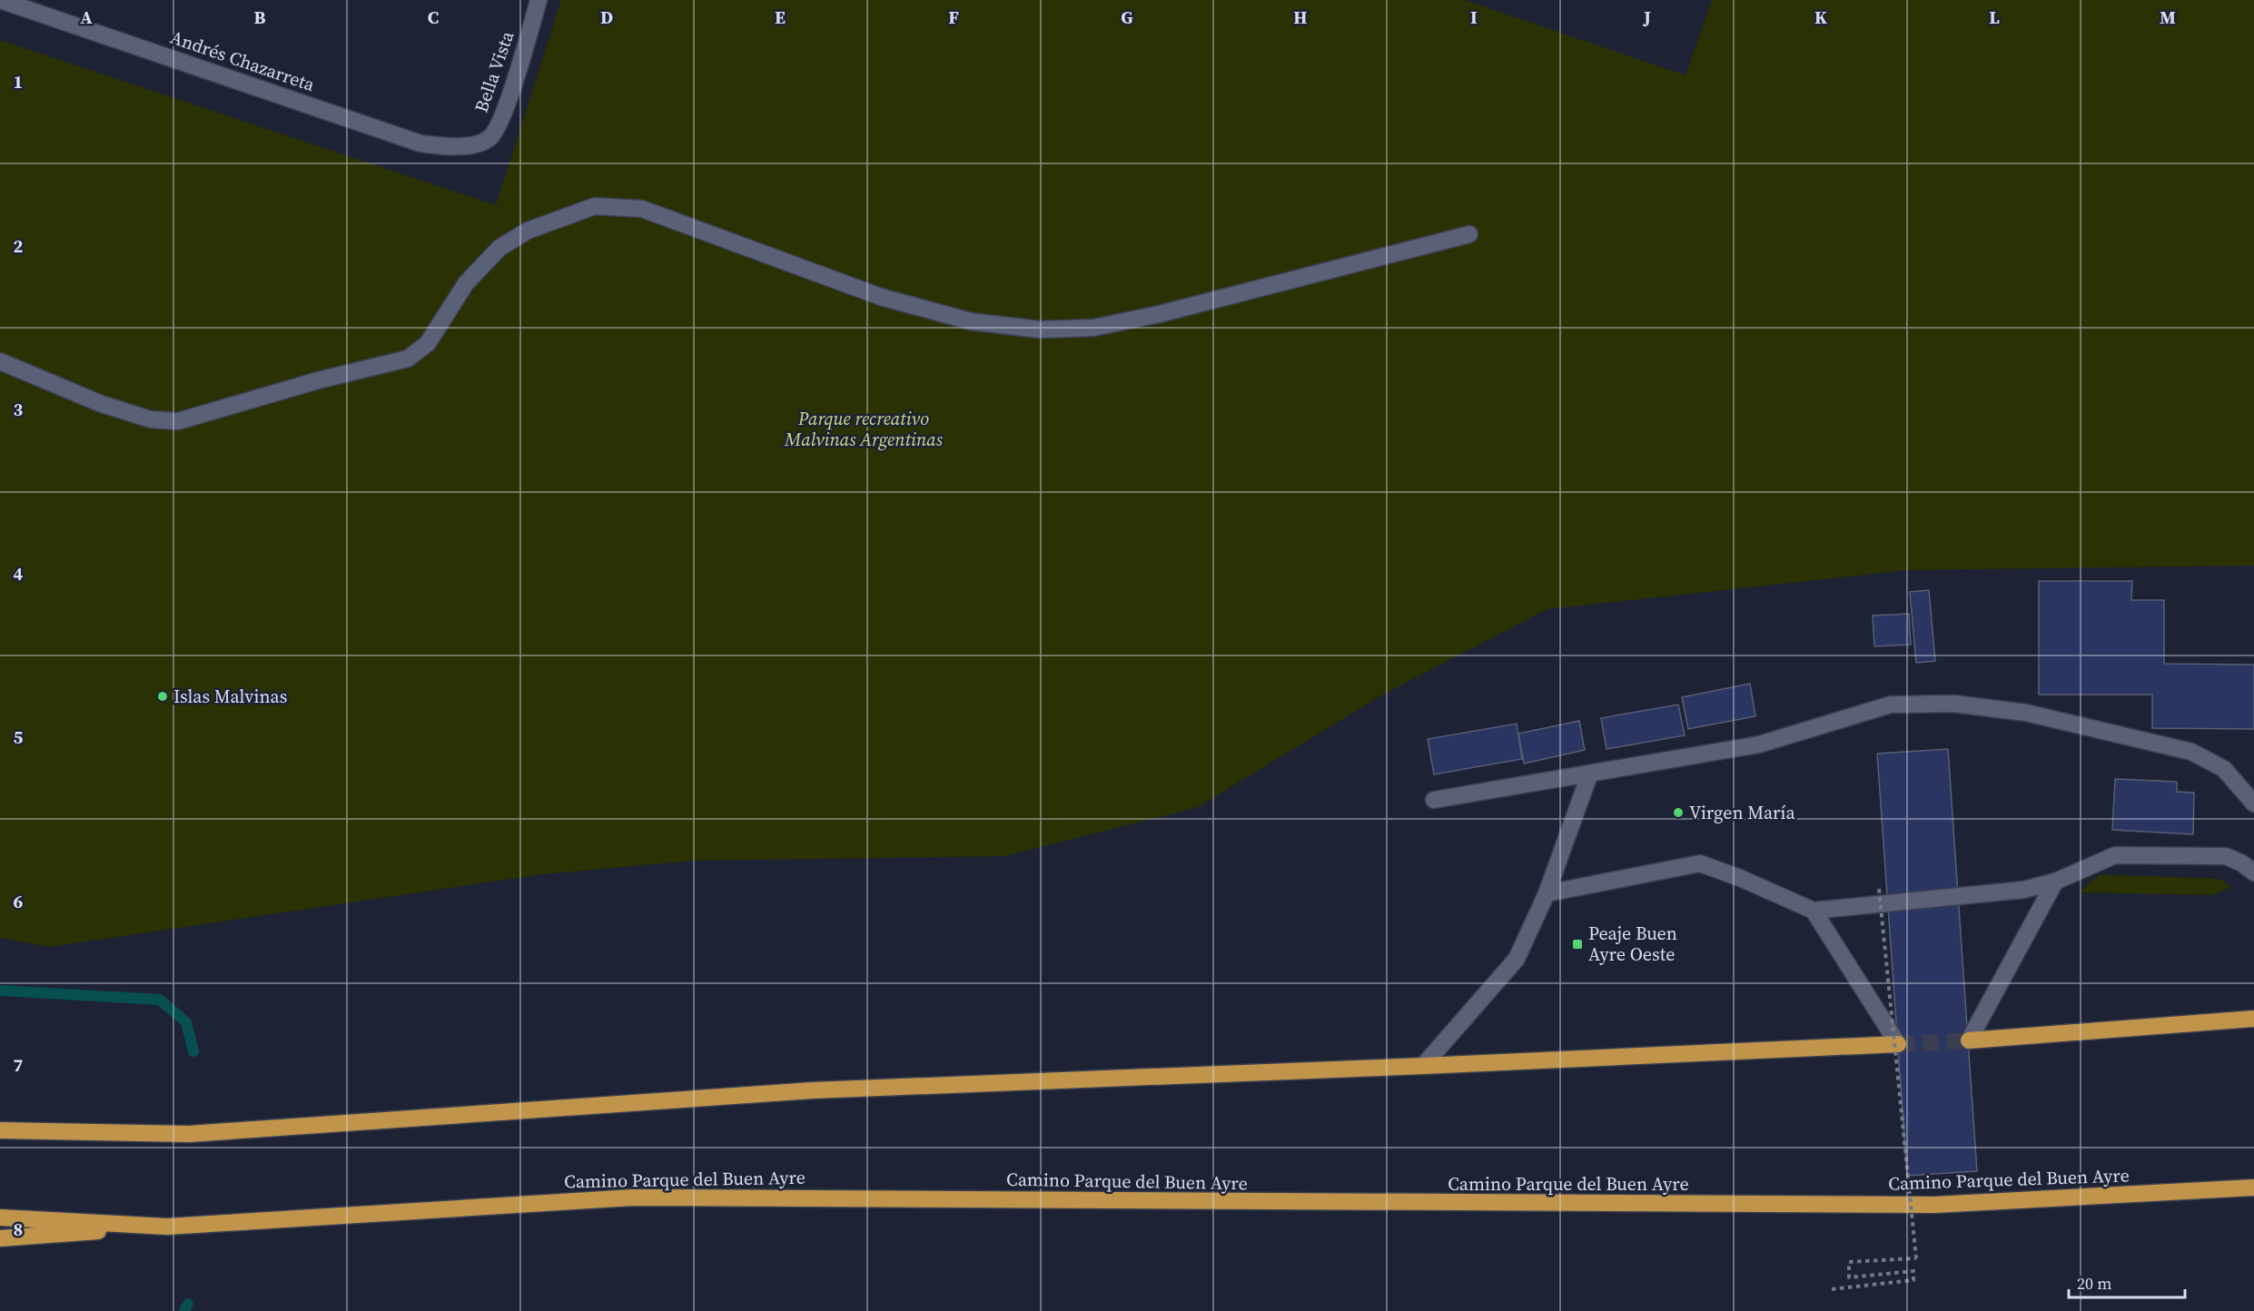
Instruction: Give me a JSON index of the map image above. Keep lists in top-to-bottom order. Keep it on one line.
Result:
{"streets":{"highway":["Camino Parque del Buen Ayre"],"street":["Andrés Chazarreta","Bella Vista"]},"crossings":[["Andrés Chazarreta","Bella Vista"]],"parks":["Parque recreativo Malvinas Argentinas"],"places":{"other":["Islas Malvinas","Virgen María"],"transit":["Peaje Buen Ayre Oeste"]},"scale_bar":"20 m","grid":{"columns":["A","B","C","D","E","F","G","H","I","J","K","L","M"],"rows":["1","2","3","4","5","6","7","8"]}}
